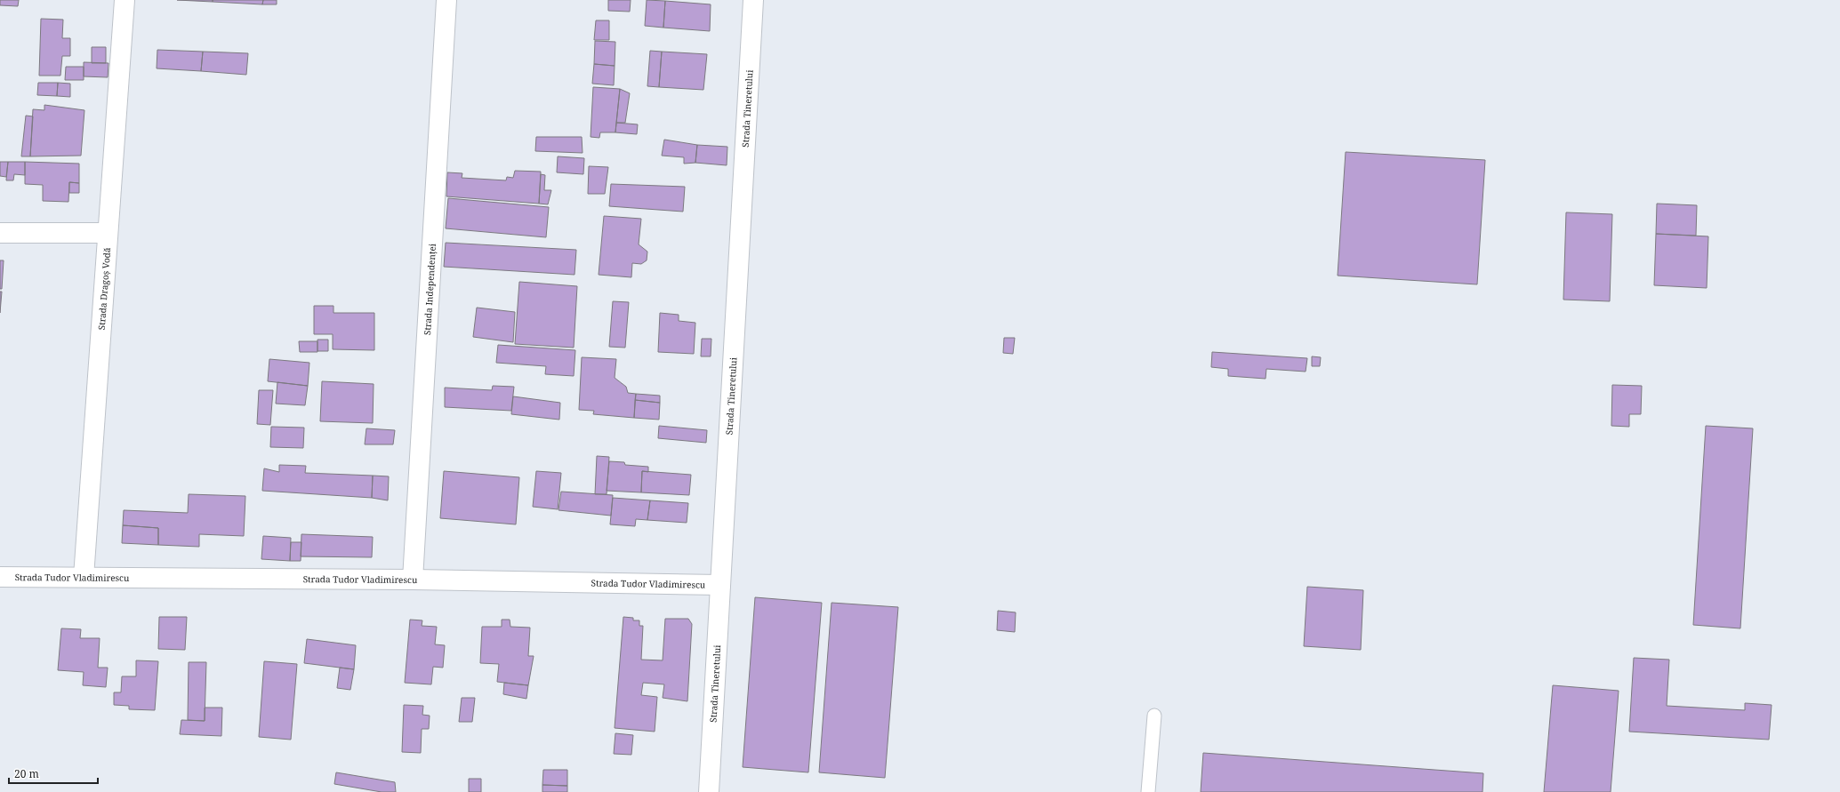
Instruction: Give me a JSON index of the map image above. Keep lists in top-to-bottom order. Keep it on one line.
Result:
{"streets":{"street":["Strada Tineretului","Strada Dragoș Vodă","Strada Independenței","Strada Tudor Vladimirescu"]},"crossings":[["Strada Tineretului","Strada Tudor Vladimirescu"],["Strada Dragoș Vodă","Strada Tudor Vladimirescu"],["Strada Independenței","Strada Tudor Vladimirescu"]],"scale_bar":"20 m"}
